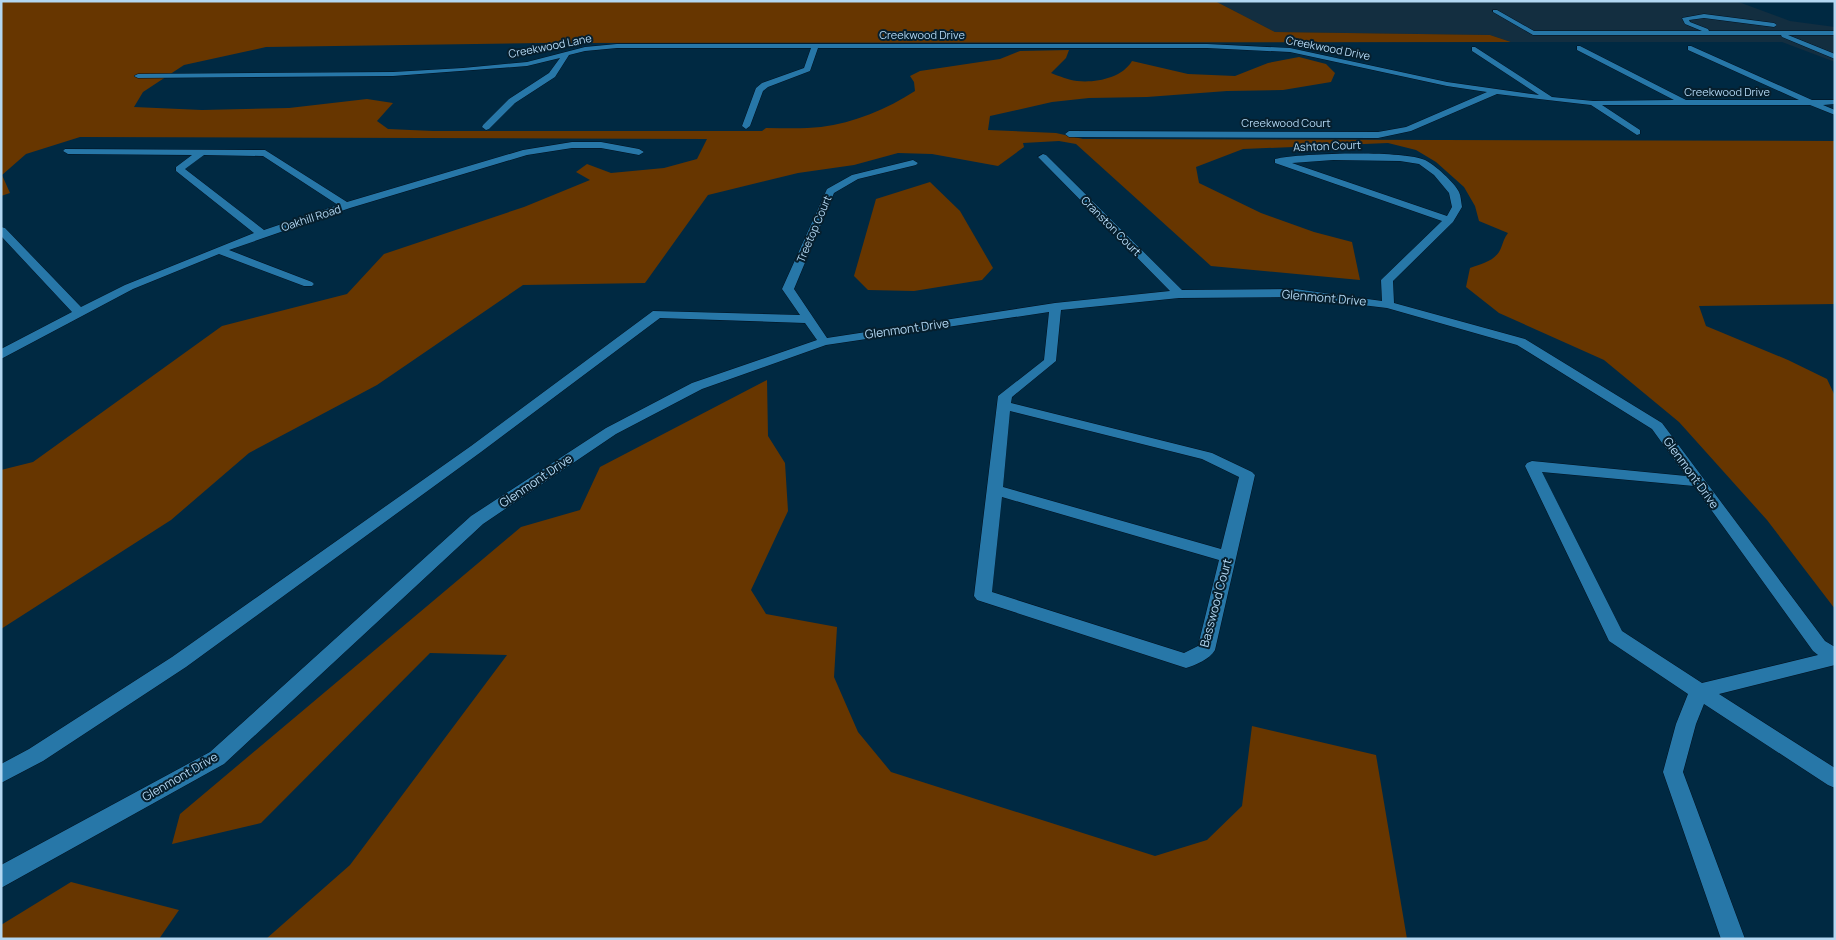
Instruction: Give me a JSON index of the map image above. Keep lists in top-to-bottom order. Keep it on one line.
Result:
{"streets":{"street":["Creekwood Drive","Creekwood Lane","Creekwood Court","Ashton Court","Oakhill Road","Cranston Court","Treetop Court","Glenmont Drive","Basswood Court"]},"crossings":[["Creekwood Drive","Creekwood Lane"],["Creekwood Drive","Creekwood Court"],["Cranston Court","Glenmont Drive"],["Treetop Court","Glenmont Drive"],["Glenmont Drive","Basswood Court"]]}
